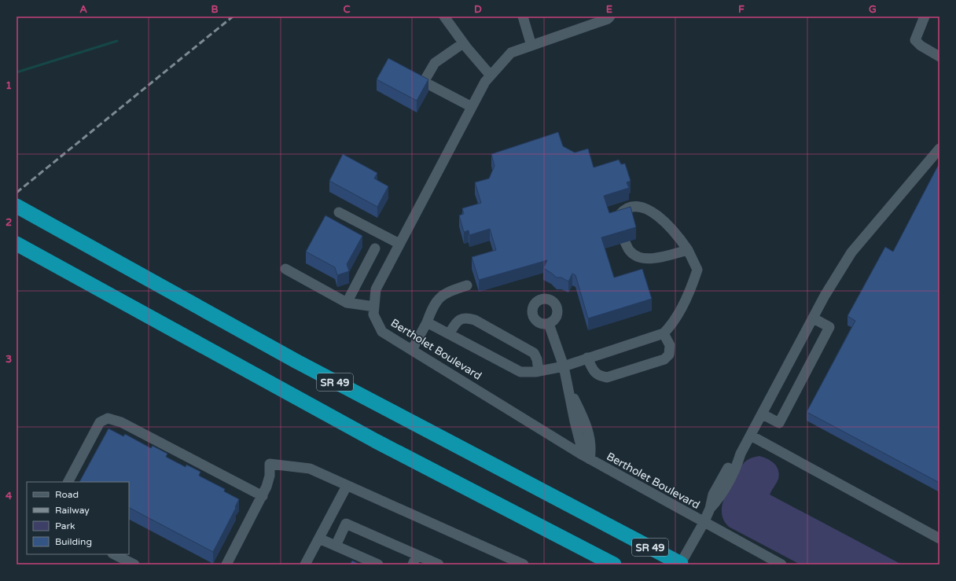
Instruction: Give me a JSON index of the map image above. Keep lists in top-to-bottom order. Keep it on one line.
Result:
{"streets":{"highway":["SR 49"],"street":["Bertholet Boulevard"]},"crossings":[["Bertholet Boulevard","SR 49"]],"legend":["Road","Railway","Park","Building"],"grid":{"columns":["A","B","C","D","E","F","G"],"rows":["1","2","3","4"]}}
